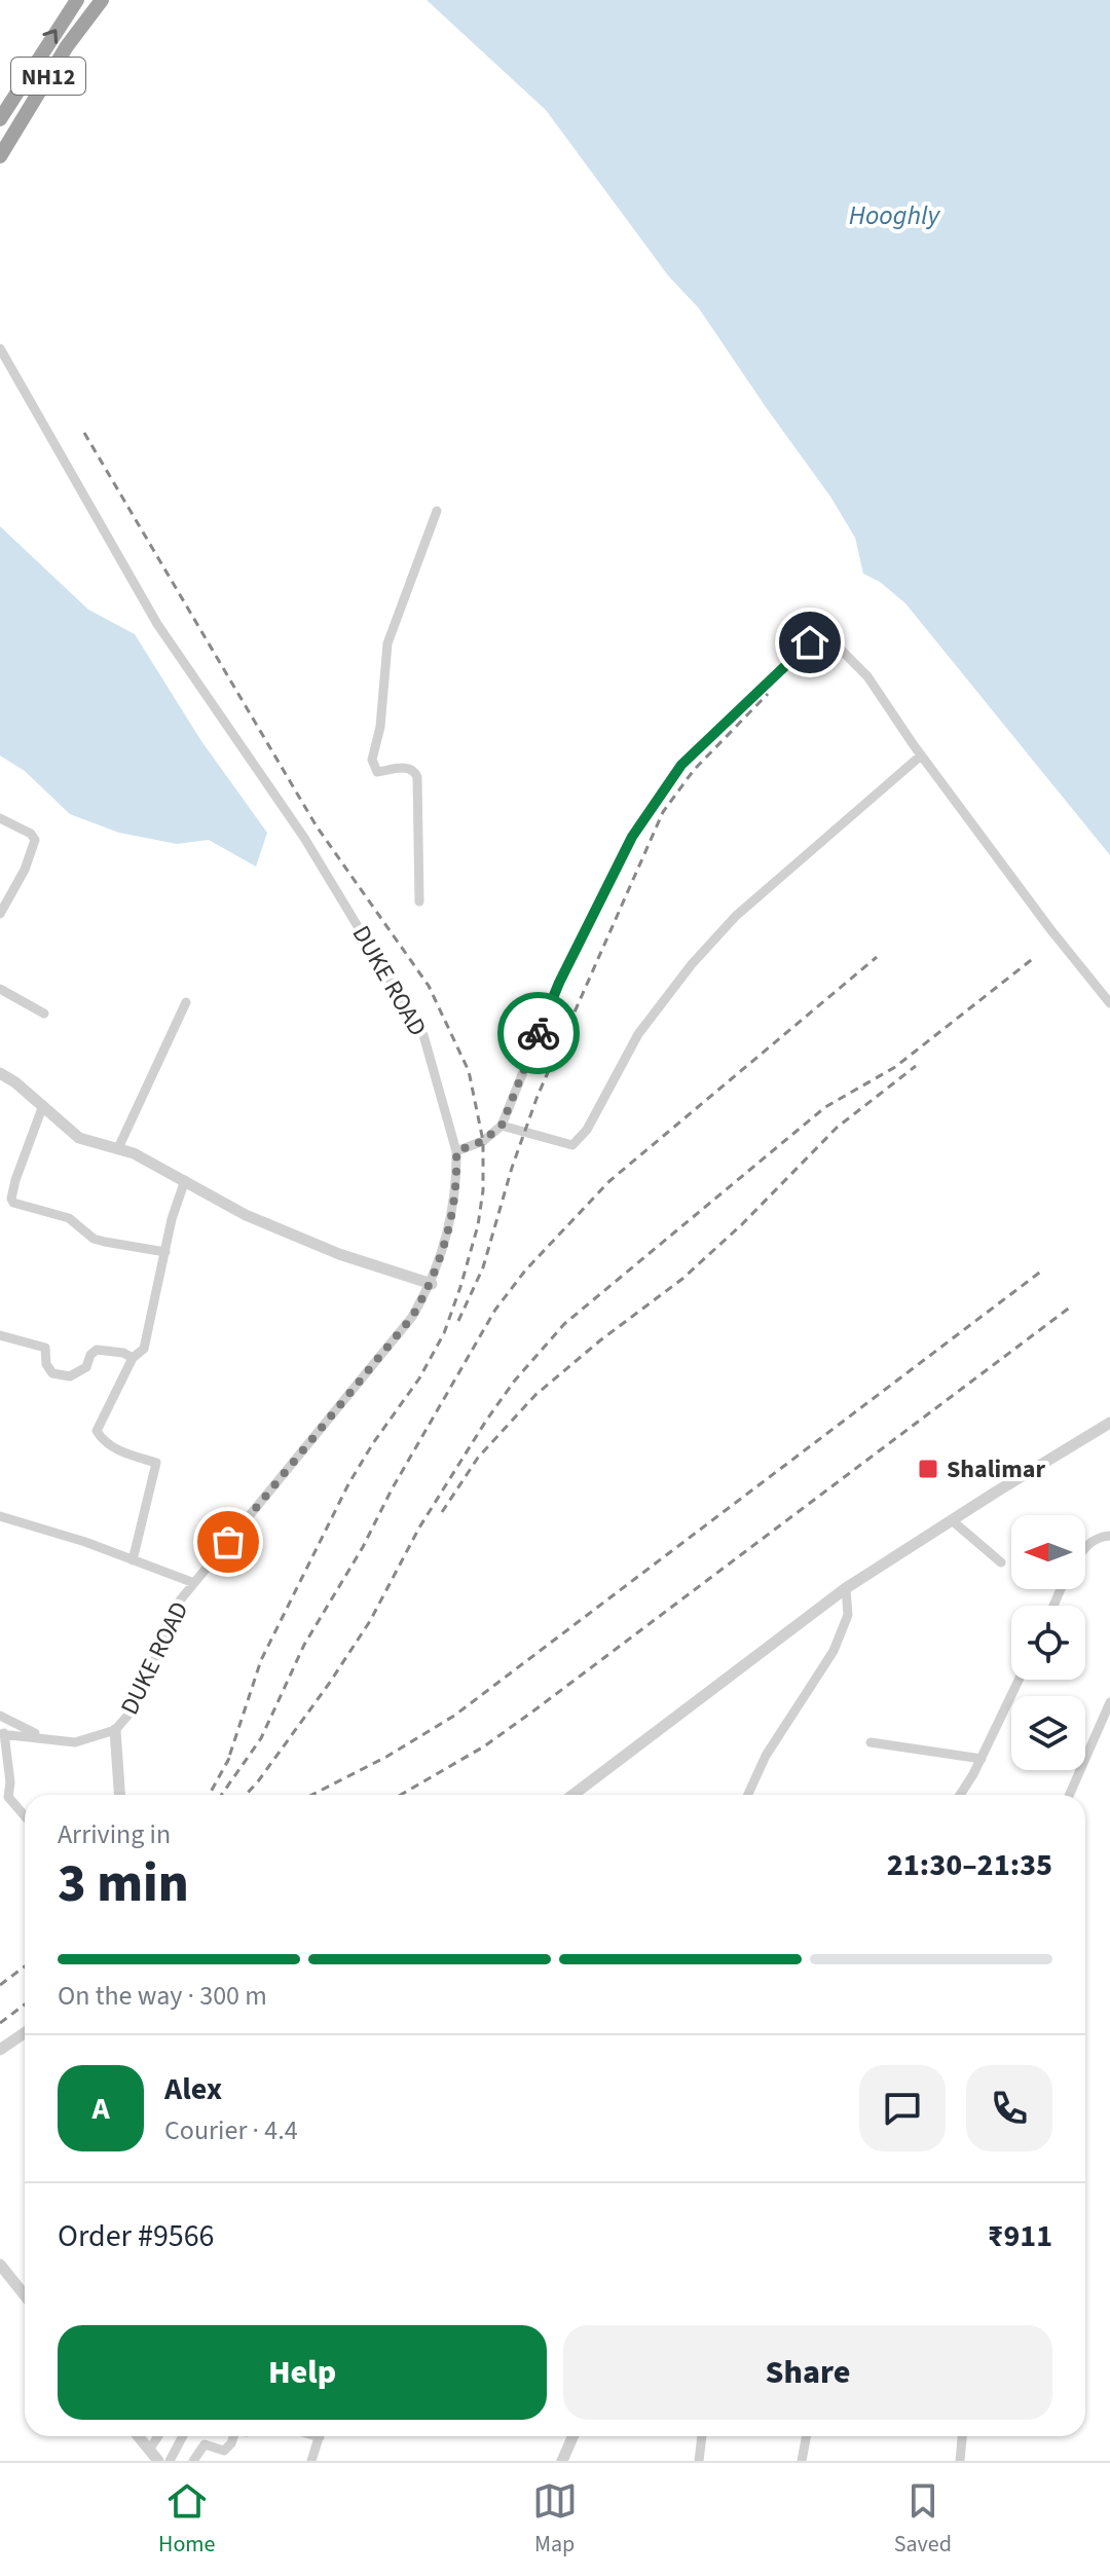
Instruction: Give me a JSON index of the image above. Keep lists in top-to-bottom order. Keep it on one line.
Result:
{"streets":{"highway":["NH12"],"street":["DUKE ROAD"]},"water":["Hooghly"],"places":{"transit":["Shalimar"]},"north":"left","page":{"heading":["3 min","Arriving in","21:30–21:35"],"panel":["Alex","Courier · 4.4","Order #9566","₹911"],"bar":"On the way · 300 m","round":"A","buttons":["Help","Share"],"tabs":["Home","Map","Saved"]}}
